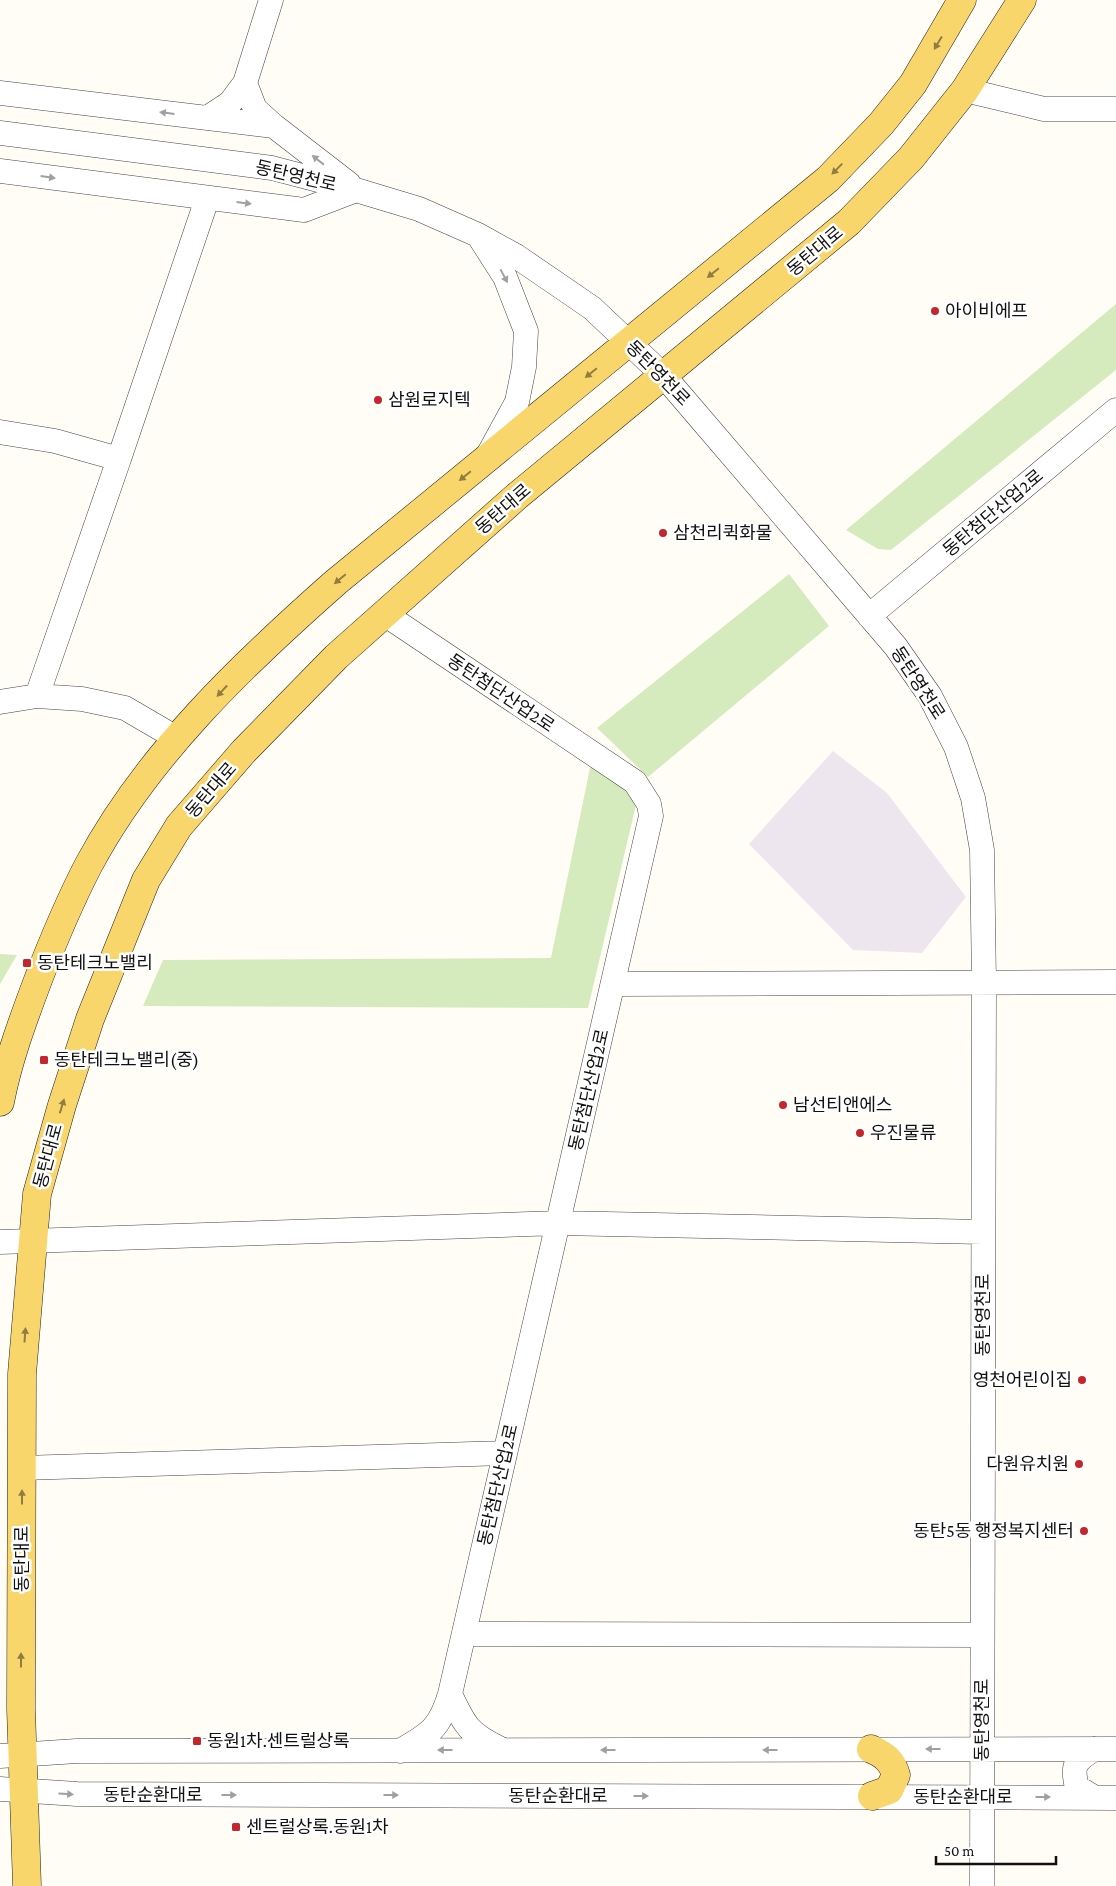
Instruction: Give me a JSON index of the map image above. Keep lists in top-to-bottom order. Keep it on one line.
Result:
{"streets":{"main road":["동탄대로"],"street":["동탄영천로","동탄첨단산업2로","동탄순환대로"]},"crossings":[["동탄영천로","동탄대로"],["동탄영천로","동탄첨단산업2로"],["동탄영천로","동탄순환대로"],["동탄대로","동탄첨단산업2로"],["동탄대로","동탄순환대로"]],"places":{"other":["아이비에프","삼원로지텍","삼천리퀵화물","남선티앤에스","우진물류","영천어린이집","다원유치원","동탄5동 행정복지센터"],"transit":["동탄테크노밸리","동탄테크노밸리(중)","동원1차.센트럴상록","센트럴상록.동원1차"]},"scale_bar":"50 m"}
